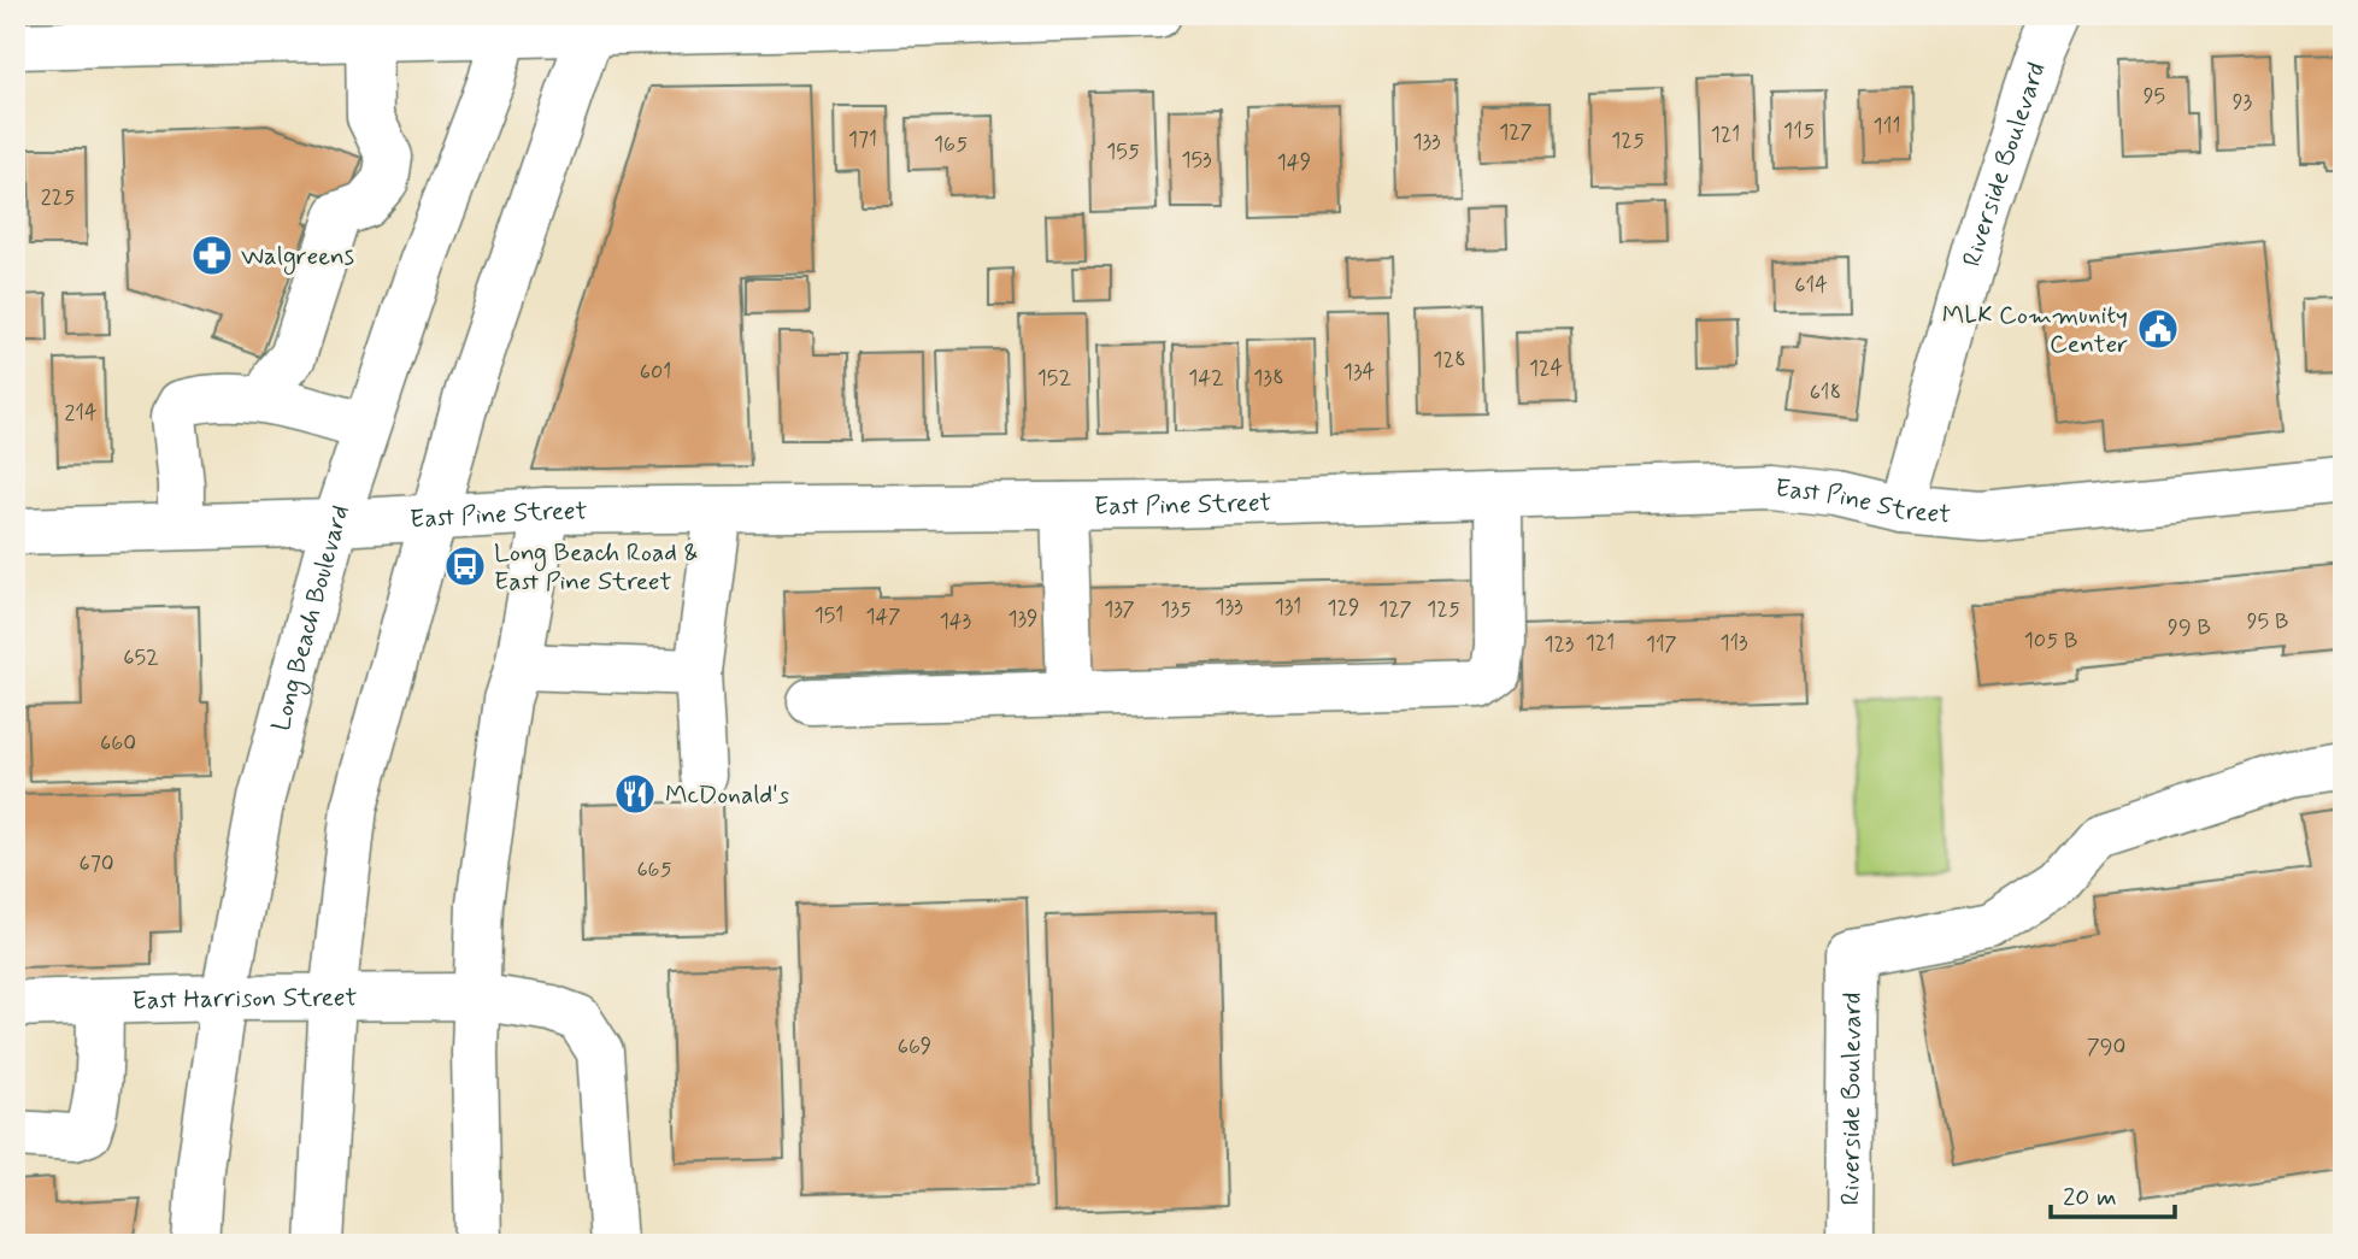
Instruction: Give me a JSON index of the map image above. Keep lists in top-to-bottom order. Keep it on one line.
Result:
{"streets":{"street":["Riverside Boulevard","East Pine Street","Long Beach Boulevard","East Harrison Street"]},"crossings":[["Riverside Boulevard","East Pine Street"],["East Pine Street","Long Beach Boulevard"],["Long Beach Boulevard","East Harrison Street"]],"places":{"pharmacy":["Walgreens"],"public building":["MLK Community Center"],"bus stop":["Long Beach Road & East Pine Street"],"restaurant":["McDonald's"]},"house_numbers":["95","93","111","115","127","121","171","125","133","165","155","153","149","225","614","128","124","601","134","152","142","138","618","214","133","131","129","137","135","127","125","151","147","139","143","95 B","99 B","105 B","121","113","123","117","652","660","670","665","669","790"],"scale_bar":"20 m"}
